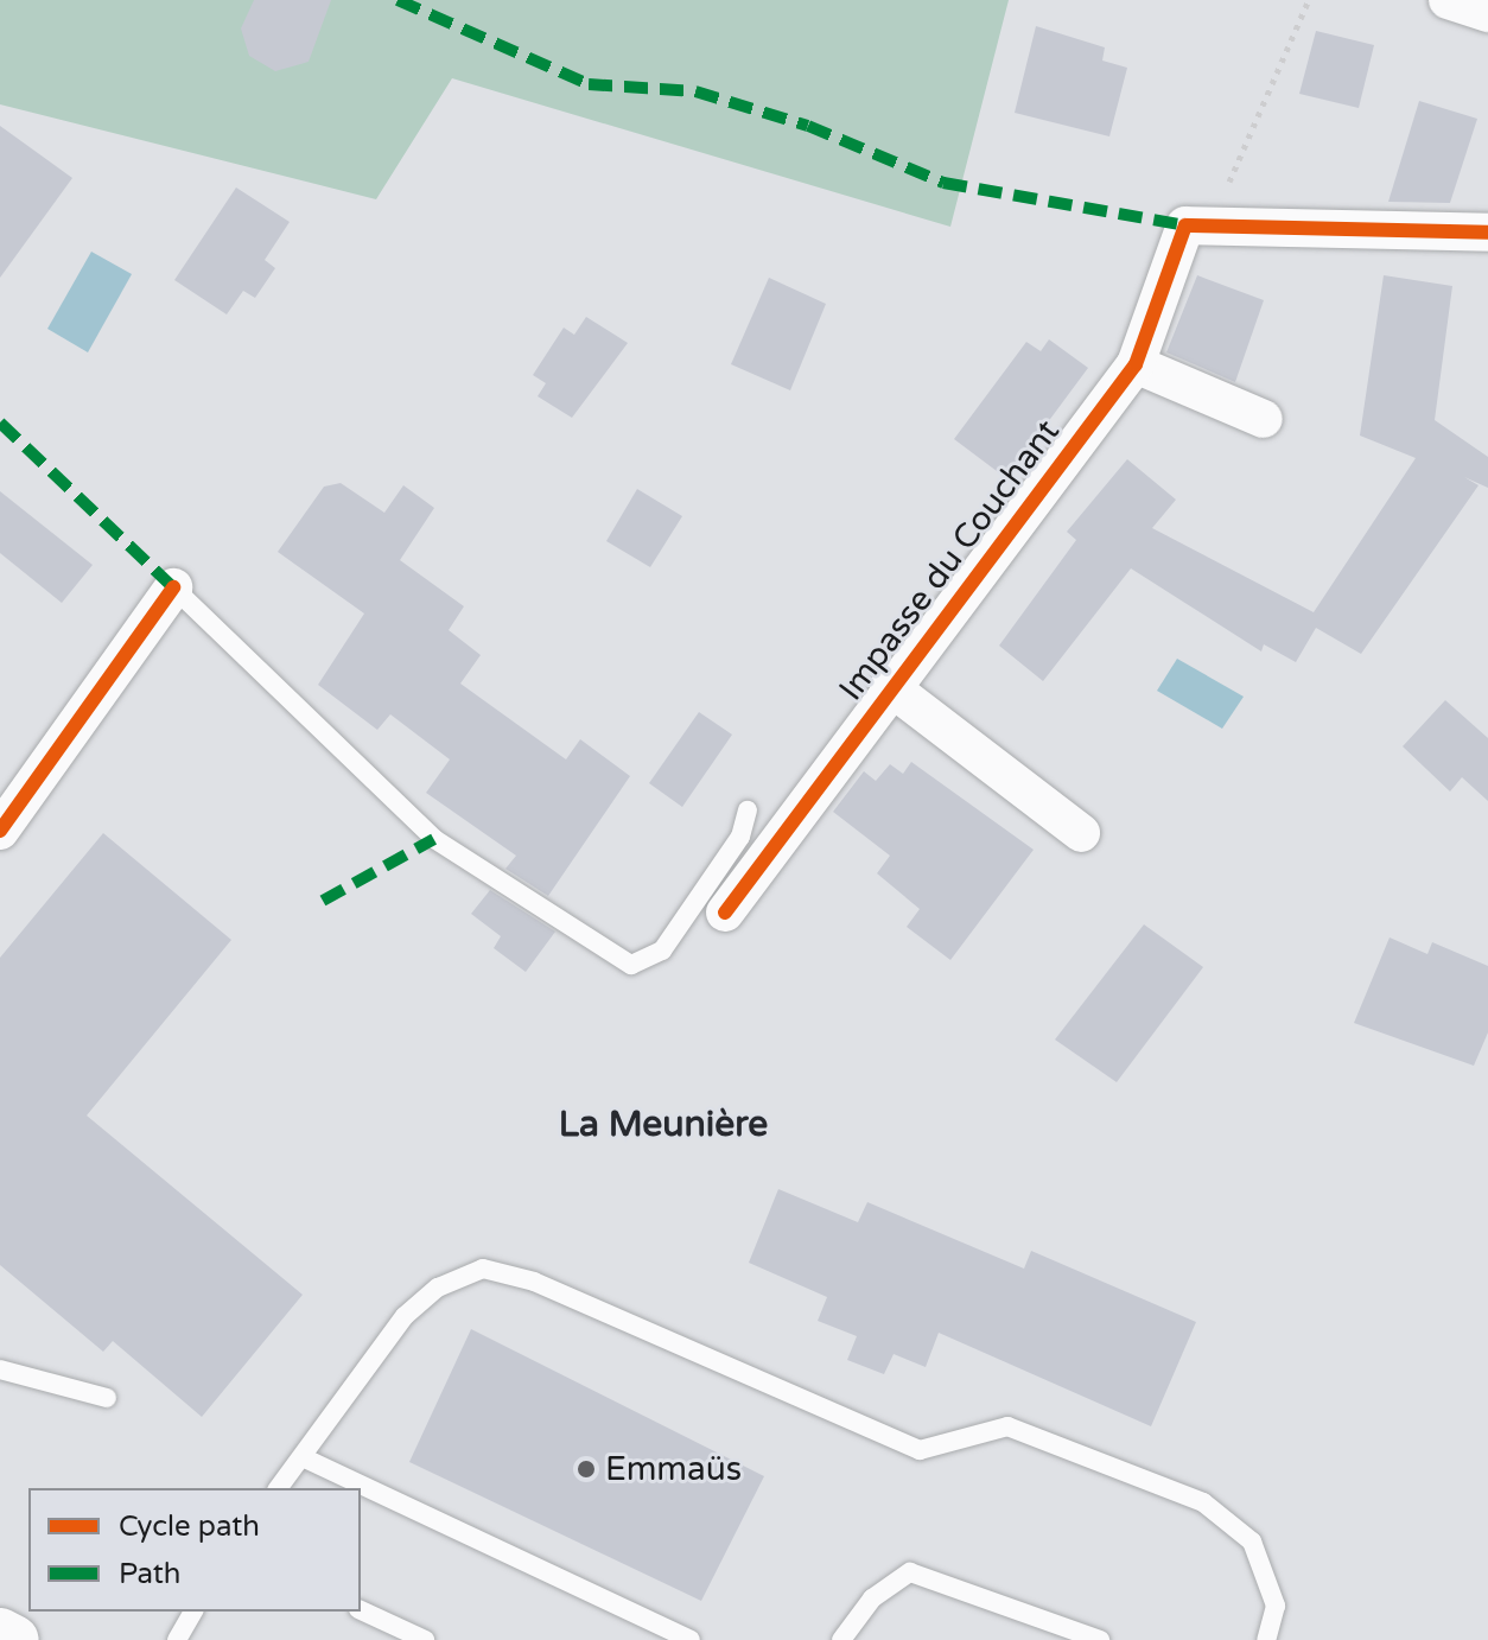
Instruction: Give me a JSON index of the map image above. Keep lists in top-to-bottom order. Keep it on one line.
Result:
{"streets":{"street":["Impasse du Couchant"]},"districts":["La Meunière"],"places":["Emmaüs"],"legend":["Cycle path","Path"]}
